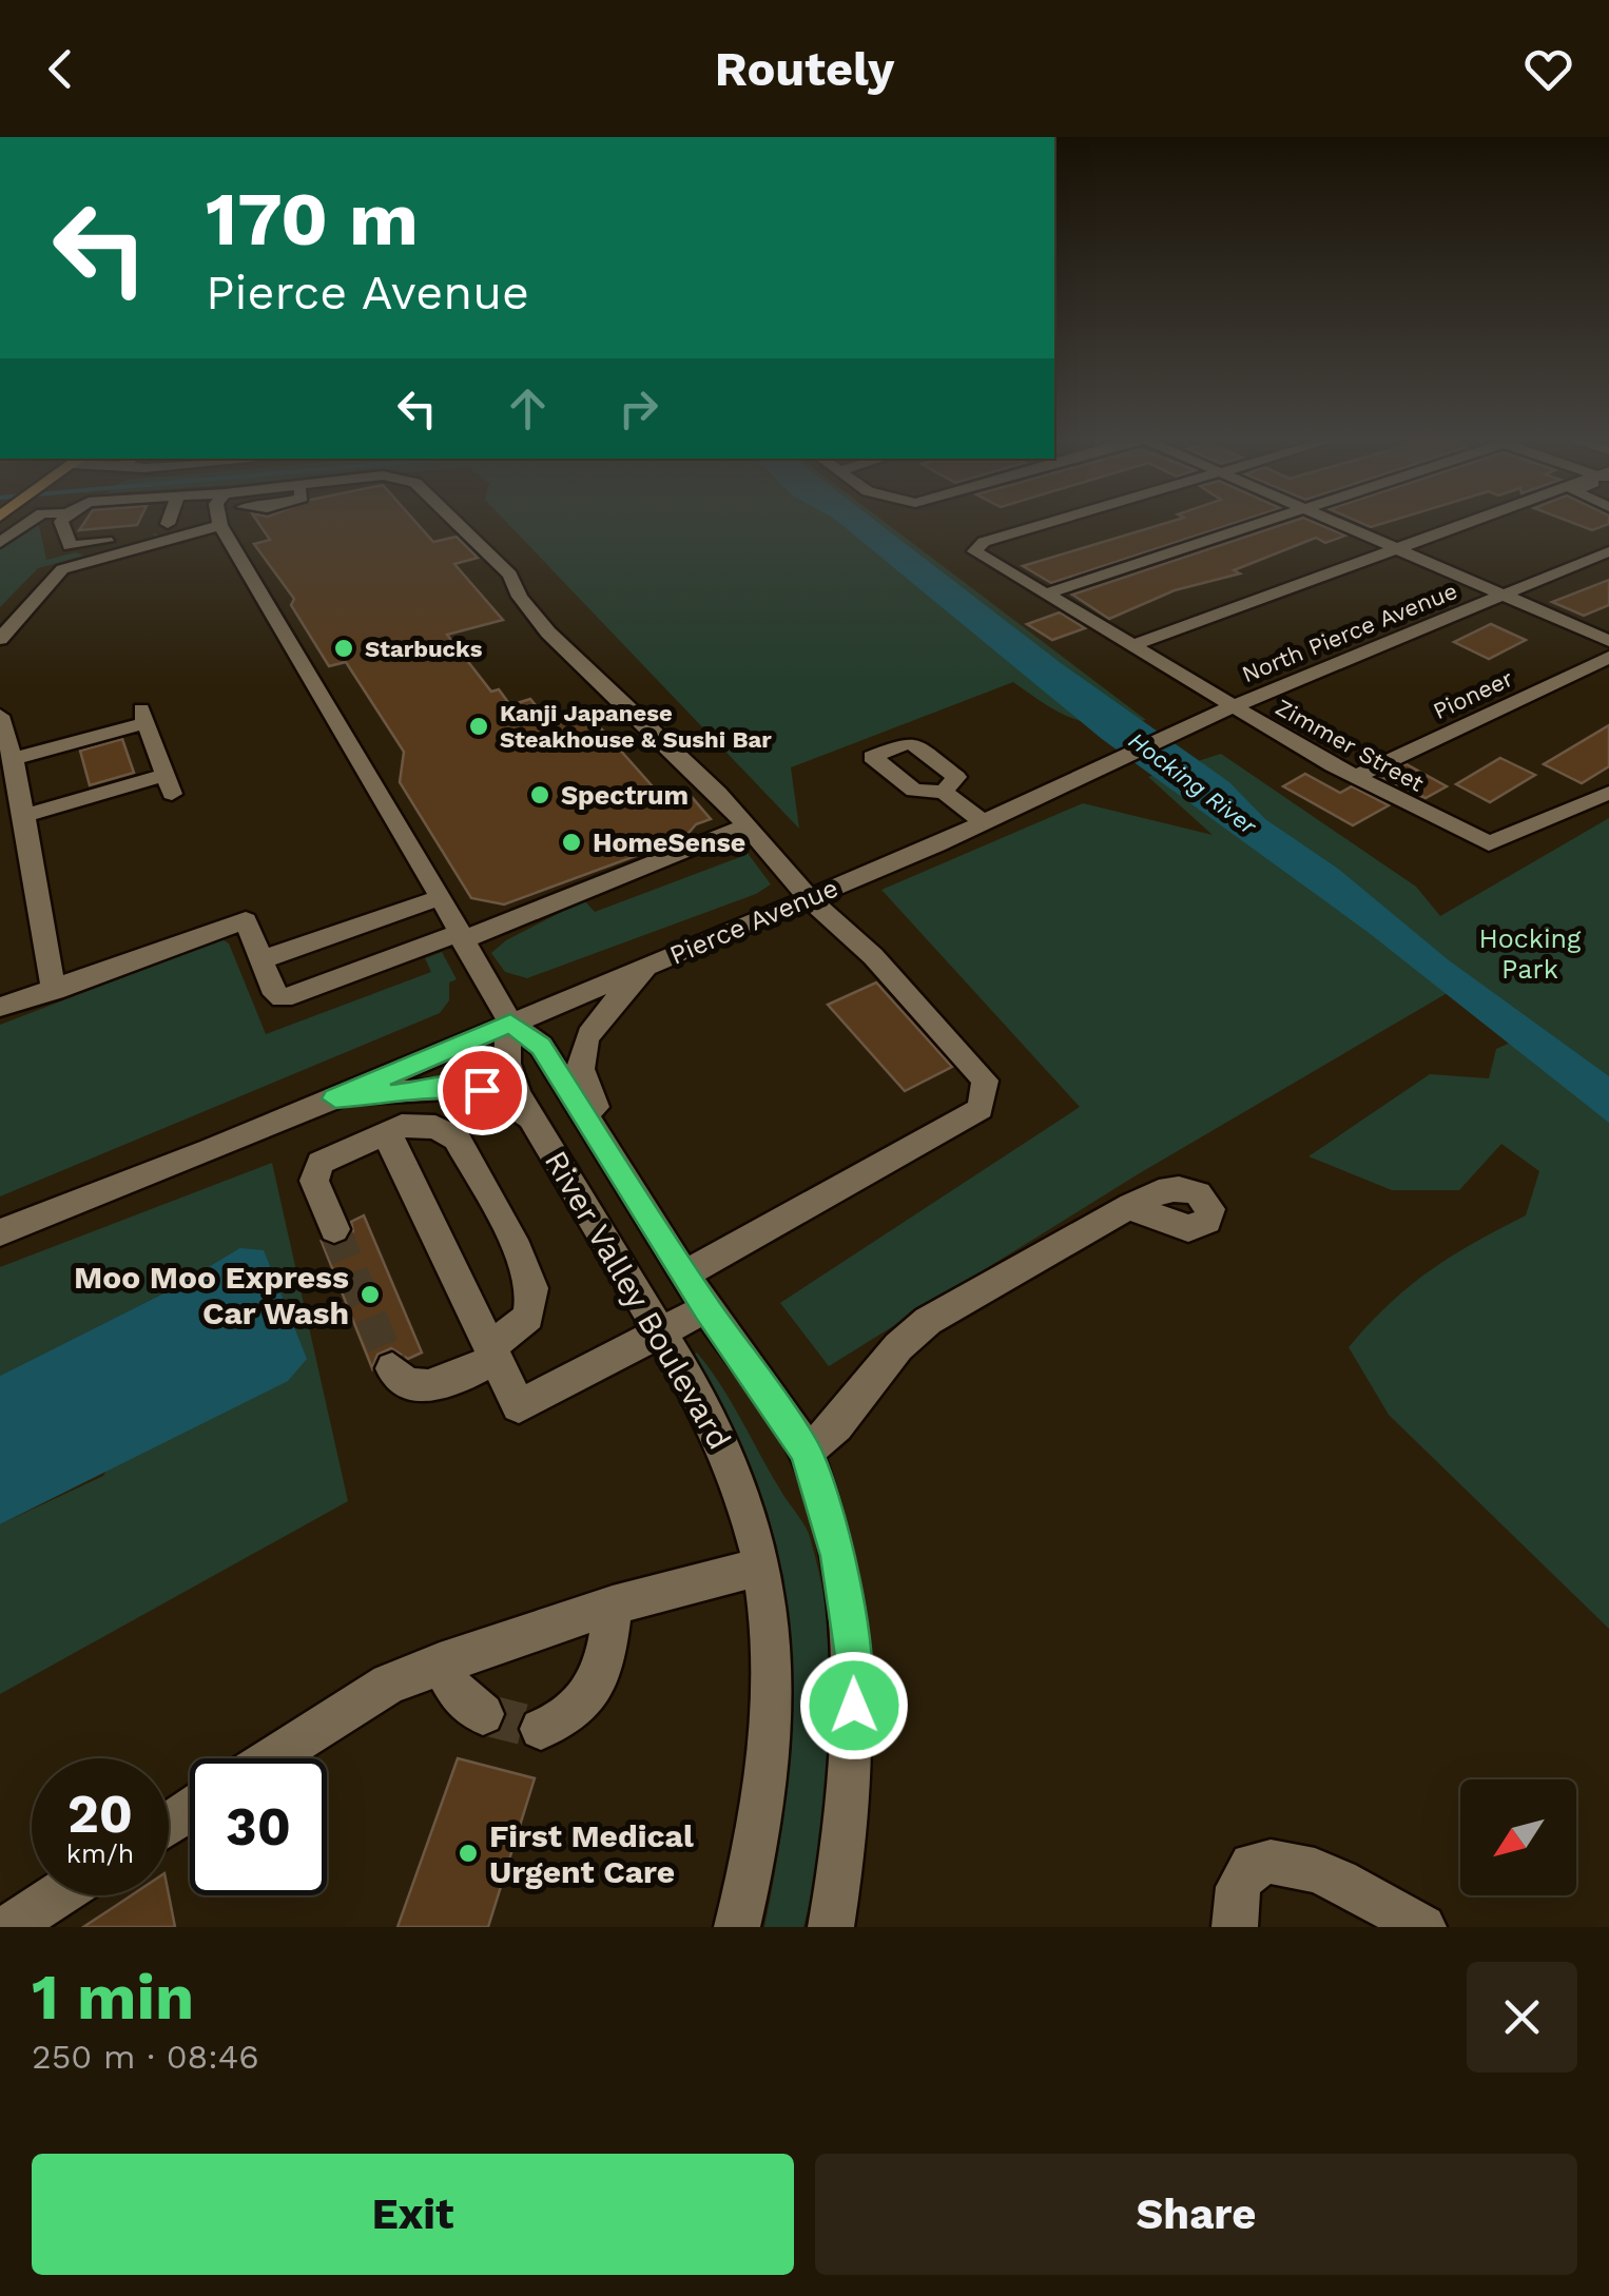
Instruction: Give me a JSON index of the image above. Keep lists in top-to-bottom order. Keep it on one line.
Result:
{"streets":{"street":["North Pierce Avenue","Pioneer","Zimmer Street","Pierce Avenue","River Valley Boulevard"]},"crossings":[["North Pierce Avenue","Zimmer Street"],["North Pierce Avenue","Pierce Avenue"],["Pioneer","Zimmer Street"],["Pierce Avenue","River Valley Boulevard"]],"water":["Hocking River"],"parks":["Hocking Park"],"places":["Starbucks","Kanji Japanese Steakhouse & Sushi Bar","Spectrum","HomeSense","Moo Moo Express Car Wash","First Medical Urgent Care"],"north":"bottom left","page":{"header":"Routely","turn":["170 m","Pierce Avenue"],"speed":"20 km/h","limit":"30","heading":["1 min","250 m · 08:46"],"buttons":["Exit","Share"]}}
